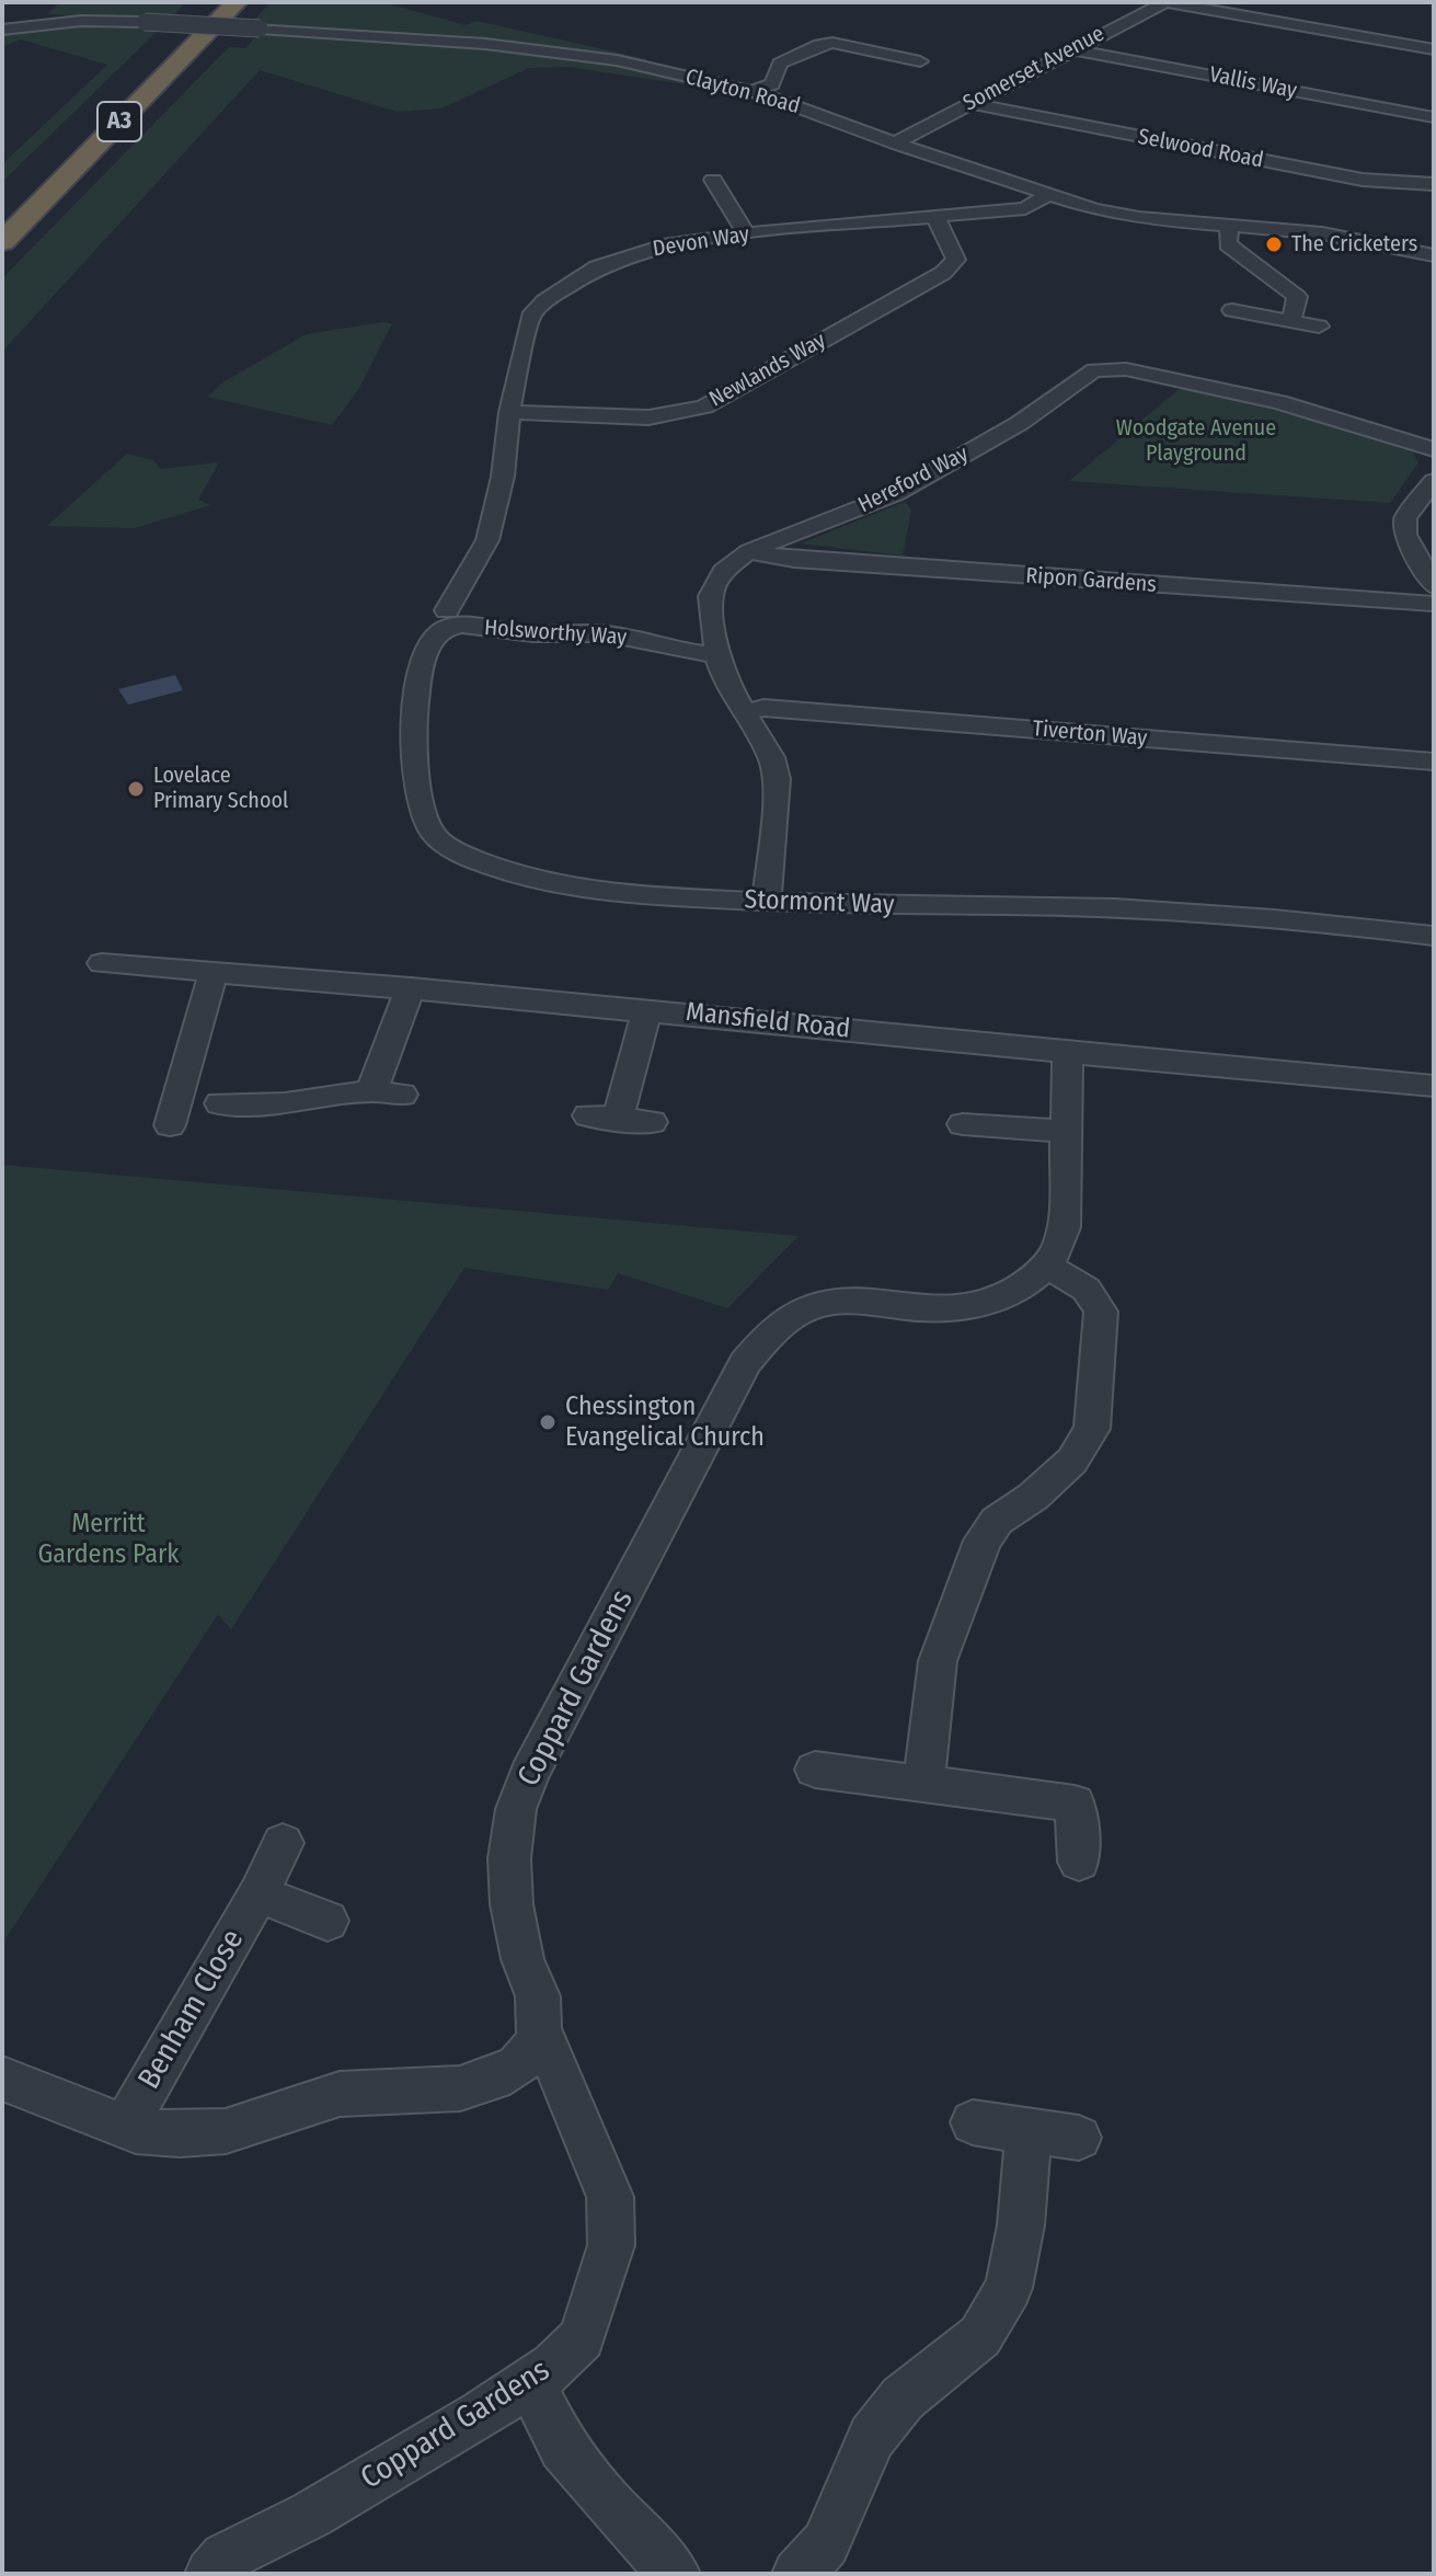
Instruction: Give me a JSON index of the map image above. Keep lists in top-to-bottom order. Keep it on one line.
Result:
{"streets":{"highway":["A3"],"street":["Somerset Avenue","Vallis Way","Clayton Road","Selwood Road","Devon Way","Newlands Way","Hereford Way","Ripon Gardens","Holsworthy Way","Tiverton Way","Stormont Way","Mansfield Road","Coppard Gardens","Benham Close"]},"crossings":[["Somerset Avenue","Vallis Way"],["Somerset Avenue","Clayton Road"],["Somerset Avenue","Selwood Road"],["Clayton Road","Devon Way"],["Devon Way","Newlands Way"],["Devon Way","Stormont Way"],["Hereford Way","Ripon Gardens"],["Hereford Way","Holsworthy Way"],["Hereford Way","Tiverton Way"],["Hereford Way","Stormont Way"],["Holsworthy Way","Stormont Way"]],"parks":["Woodgate Avenue Playground","Merritt Gardens Park"],"places":["The Cricketers","Lovelace Primary School","Chessington Evangelical Church"]}
